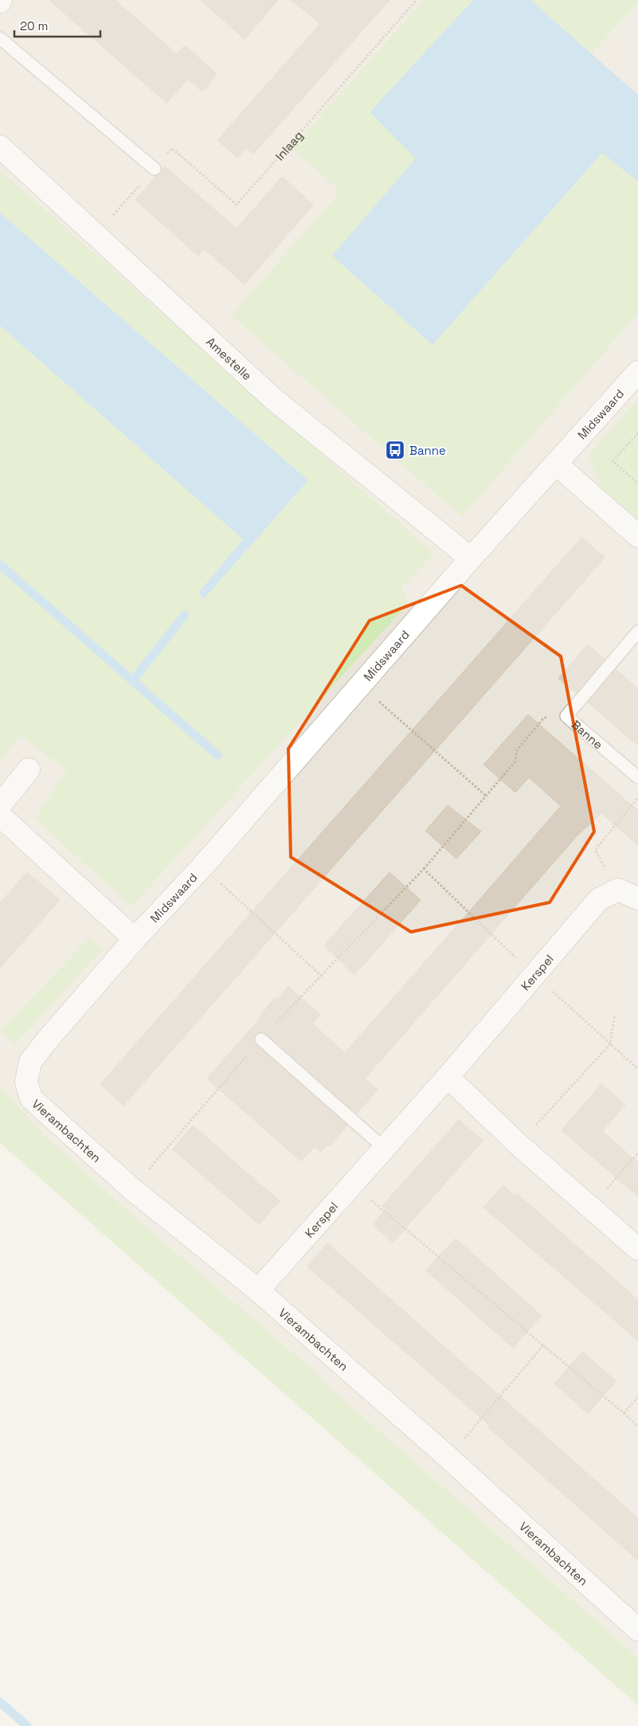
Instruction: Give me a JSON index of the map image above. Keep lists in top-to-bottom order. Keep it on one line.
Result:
{"streets":{"street":["Amestelle","Midswaard","Kerspel","Vierambachten"],"lane":["Banne"],"path":["Inlaag"]},"crossings":[["Inlaag","Amestelle"],["Amestelle","Midswaard"],["Midswaard","Vierambachten"],["Kerspel","Vierambachten"]],"places":{"bus stop":["Banne"]},"scale_bar":"20 m"}
